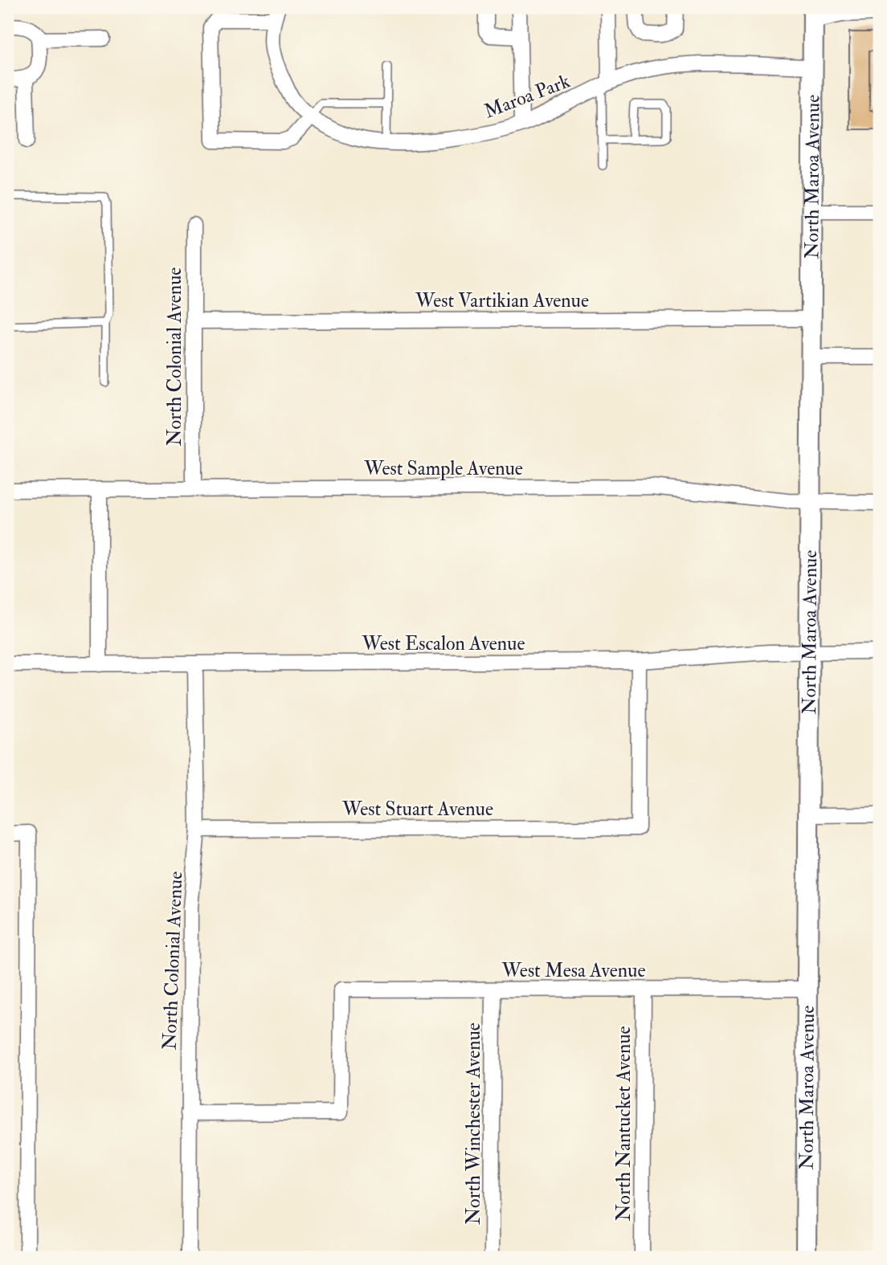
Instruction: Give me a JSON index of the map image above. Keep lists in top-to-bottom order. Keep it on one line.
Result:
{"streets":{"main road":["North Maroa Avenue"],"street":["Maroa Park","West Vartikian Avenue","North Colonial Avenue","West Sample Avenue","West Escalon Avenue","West Stuart Avenue","West Mesa Avenue","North Winchester Avenue","North Nantucket Avenue"]},"crossings":[["Maroa Park","North Maroa Avenue"],["North Maroa Avenue","West Vartikian Avenue"],["North Maroa Avenue","West Sample Avenue"],["North Maroa Avenue","West Escalon Avenue"],["North Maroa Avenue","West Mesa Avenue"],["West Vartikian Avenue","North Colonial Avenue"],["North Colonial Avenue","West Sample Avenue"],["North Colonial Avenue","West Escalon Avenue"],["North Colonial Avenue","West Stuart Avenue"],["North Colonial Avenue","West Mesa Avenue"],["West Escalon Avenue","West Stuart Avenue"],["West Mesa Avenue","North Winchester Avenue"],["West Mesa Avenue","North Nantucket Avenue"]]}
